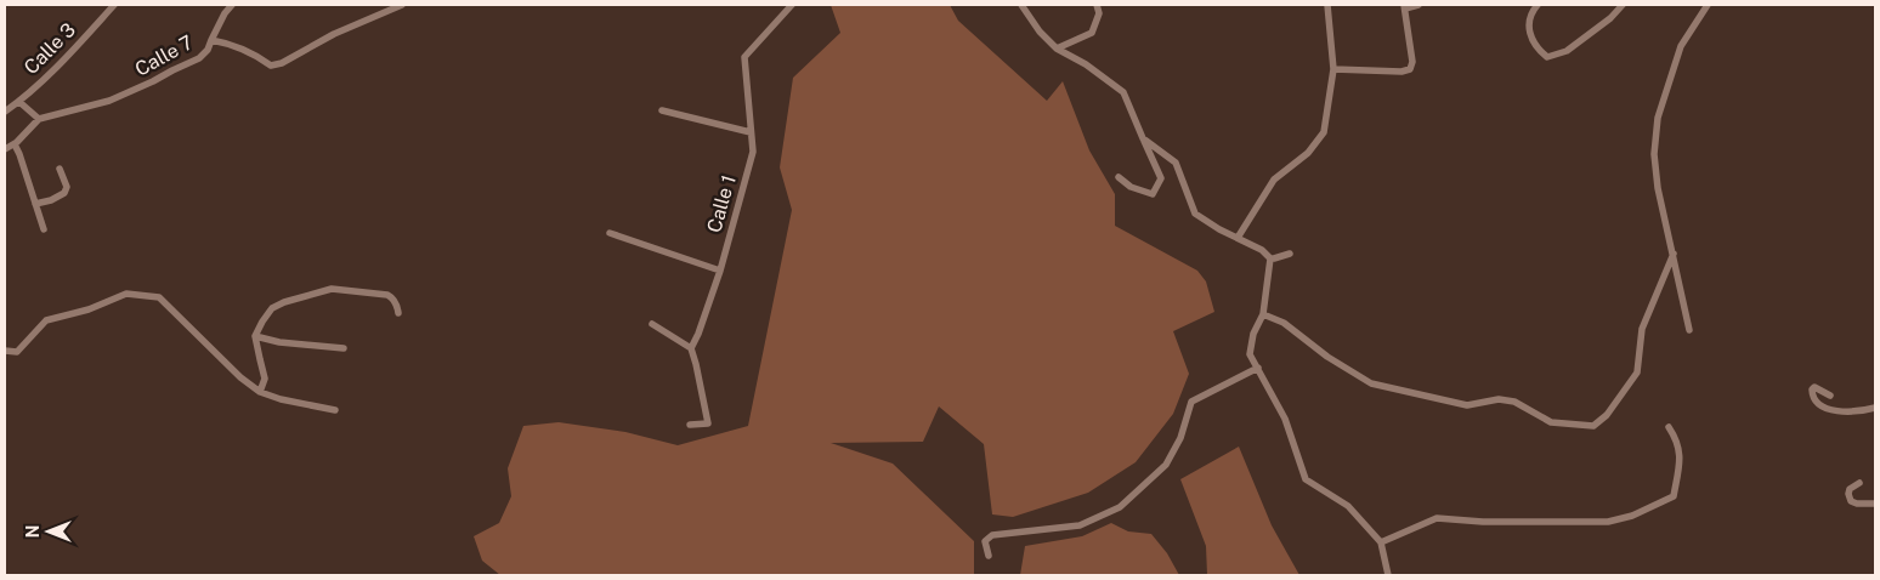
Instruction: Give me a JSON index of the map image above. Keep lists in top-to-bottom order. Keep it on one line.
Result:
{"streets":{"street":["Calle 3","Calle 7","Calle 1"]},"north":"left"}
